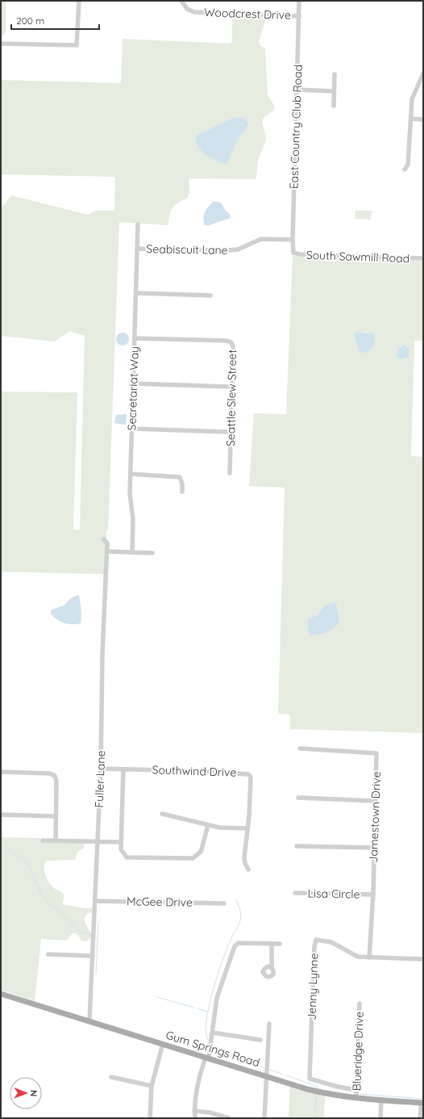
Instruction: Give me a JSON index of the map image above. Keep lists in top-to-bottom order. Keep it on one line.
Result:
{"streets":{"main road":["Gum Springs Road"],"street":["Woodcrest Drive","East Country Club Road","Seabiscuit Lane","South Sawmill Road","Secretariat Way","Seattle Slew Street","Southwind Drive","Fuller Lane","Jamestown Drive","Lisa Circle","McGee Drive","Jenny Lynne","Blueridge Drive"]},"crossings":[["Woodcrest Drive","East Country Club Road"],["East Country Club Road","Seabiscuit Lane"],["East Country Club Road","South Sawmill Road"],["Seabiscuit Lane","Secretariat Way"],["Secretariat Way","Seattle Slew Street"],["Southwind Drive","Fuller Lane"],["Fuller Lane","McGee Drive"],["Fuller Lane","Gum Springs Road"],["Jamestown Drive","Lisa Circle"],["Jamestown Drive","Jenny Lynne"],["Jenny Lynne","Blueridge Drive"],["Gum Springs Road","Blueridge Drive"]],"scale_bar":"200 m","north":"right"}
